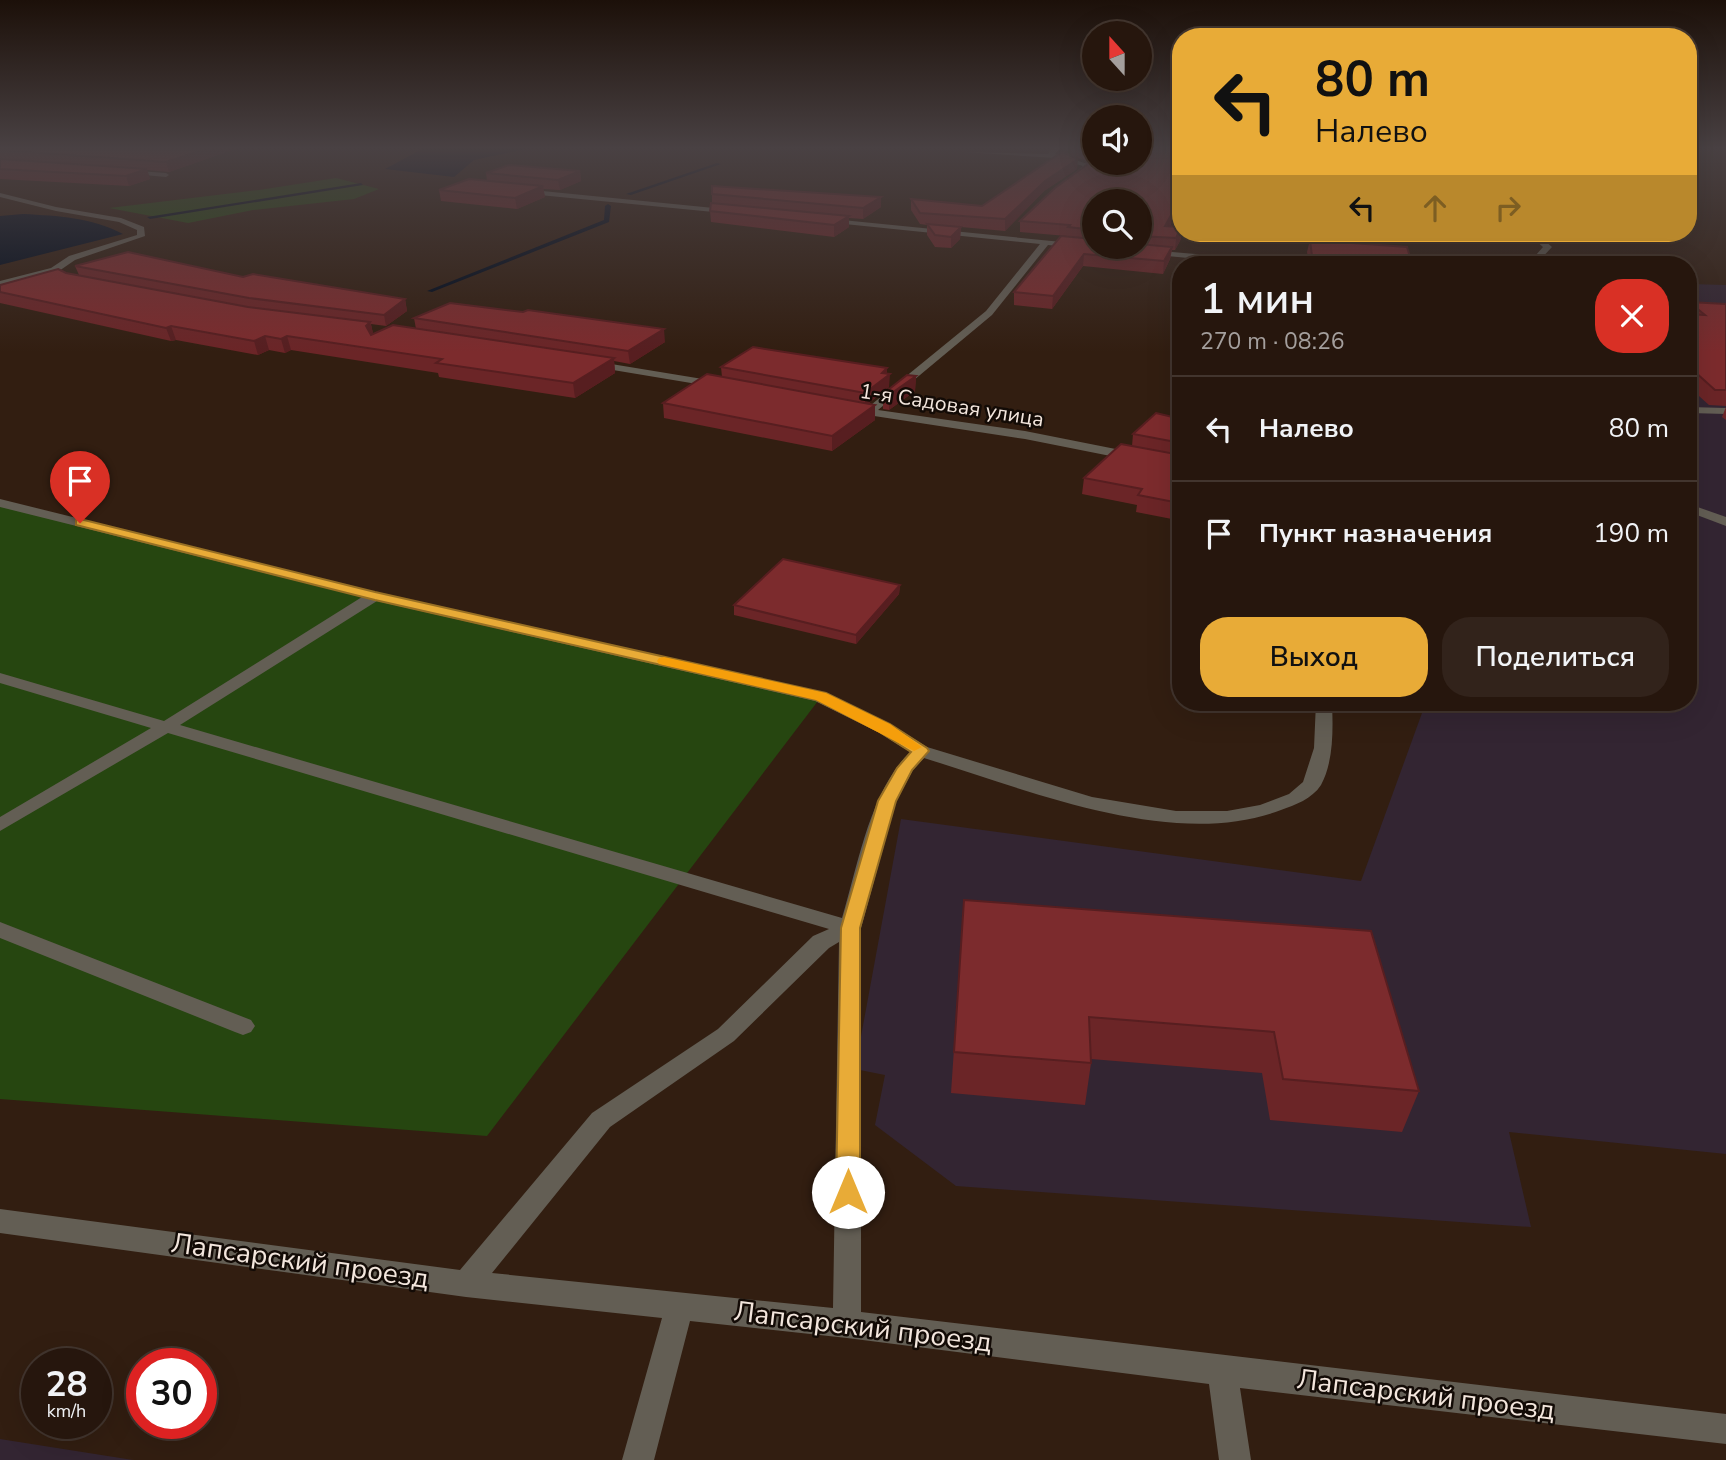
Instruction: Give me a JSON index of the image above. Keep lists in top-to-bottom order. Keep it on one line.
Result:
{"streets":{"street":["1-я Садовая улица","Лапсарский проезд"]},"north":"top","page":{"turn":["80 m","Налево"],"heading":["1 мин","270 m · 08:26"],"list":[{"name":"Налево","value":"80 m"},{"name":"Пункт назначения","value":"190 m"}],"buttons":["Выход","Поделиться"],"speed":"28 km/h","limit":"30"}}
